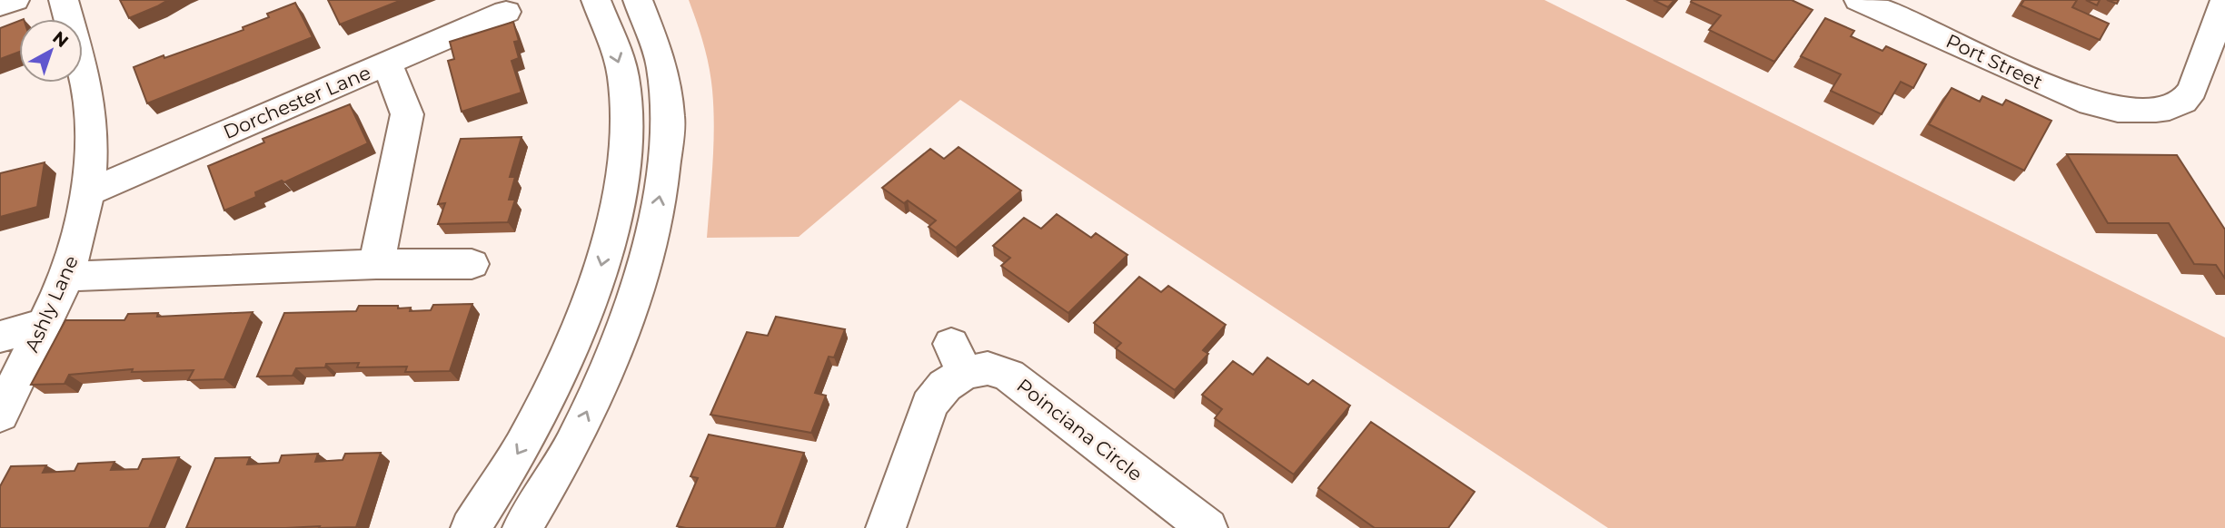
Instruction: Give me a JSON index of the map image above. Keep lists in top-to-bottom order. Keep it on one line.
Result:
{"streets":{"street":["Port Street","Dorchester Lane","Ashly Lane","Poinciana Circle"]},"crossings":[["Dorchester Lane","Ashly Lane"]],"north":"top right"}
